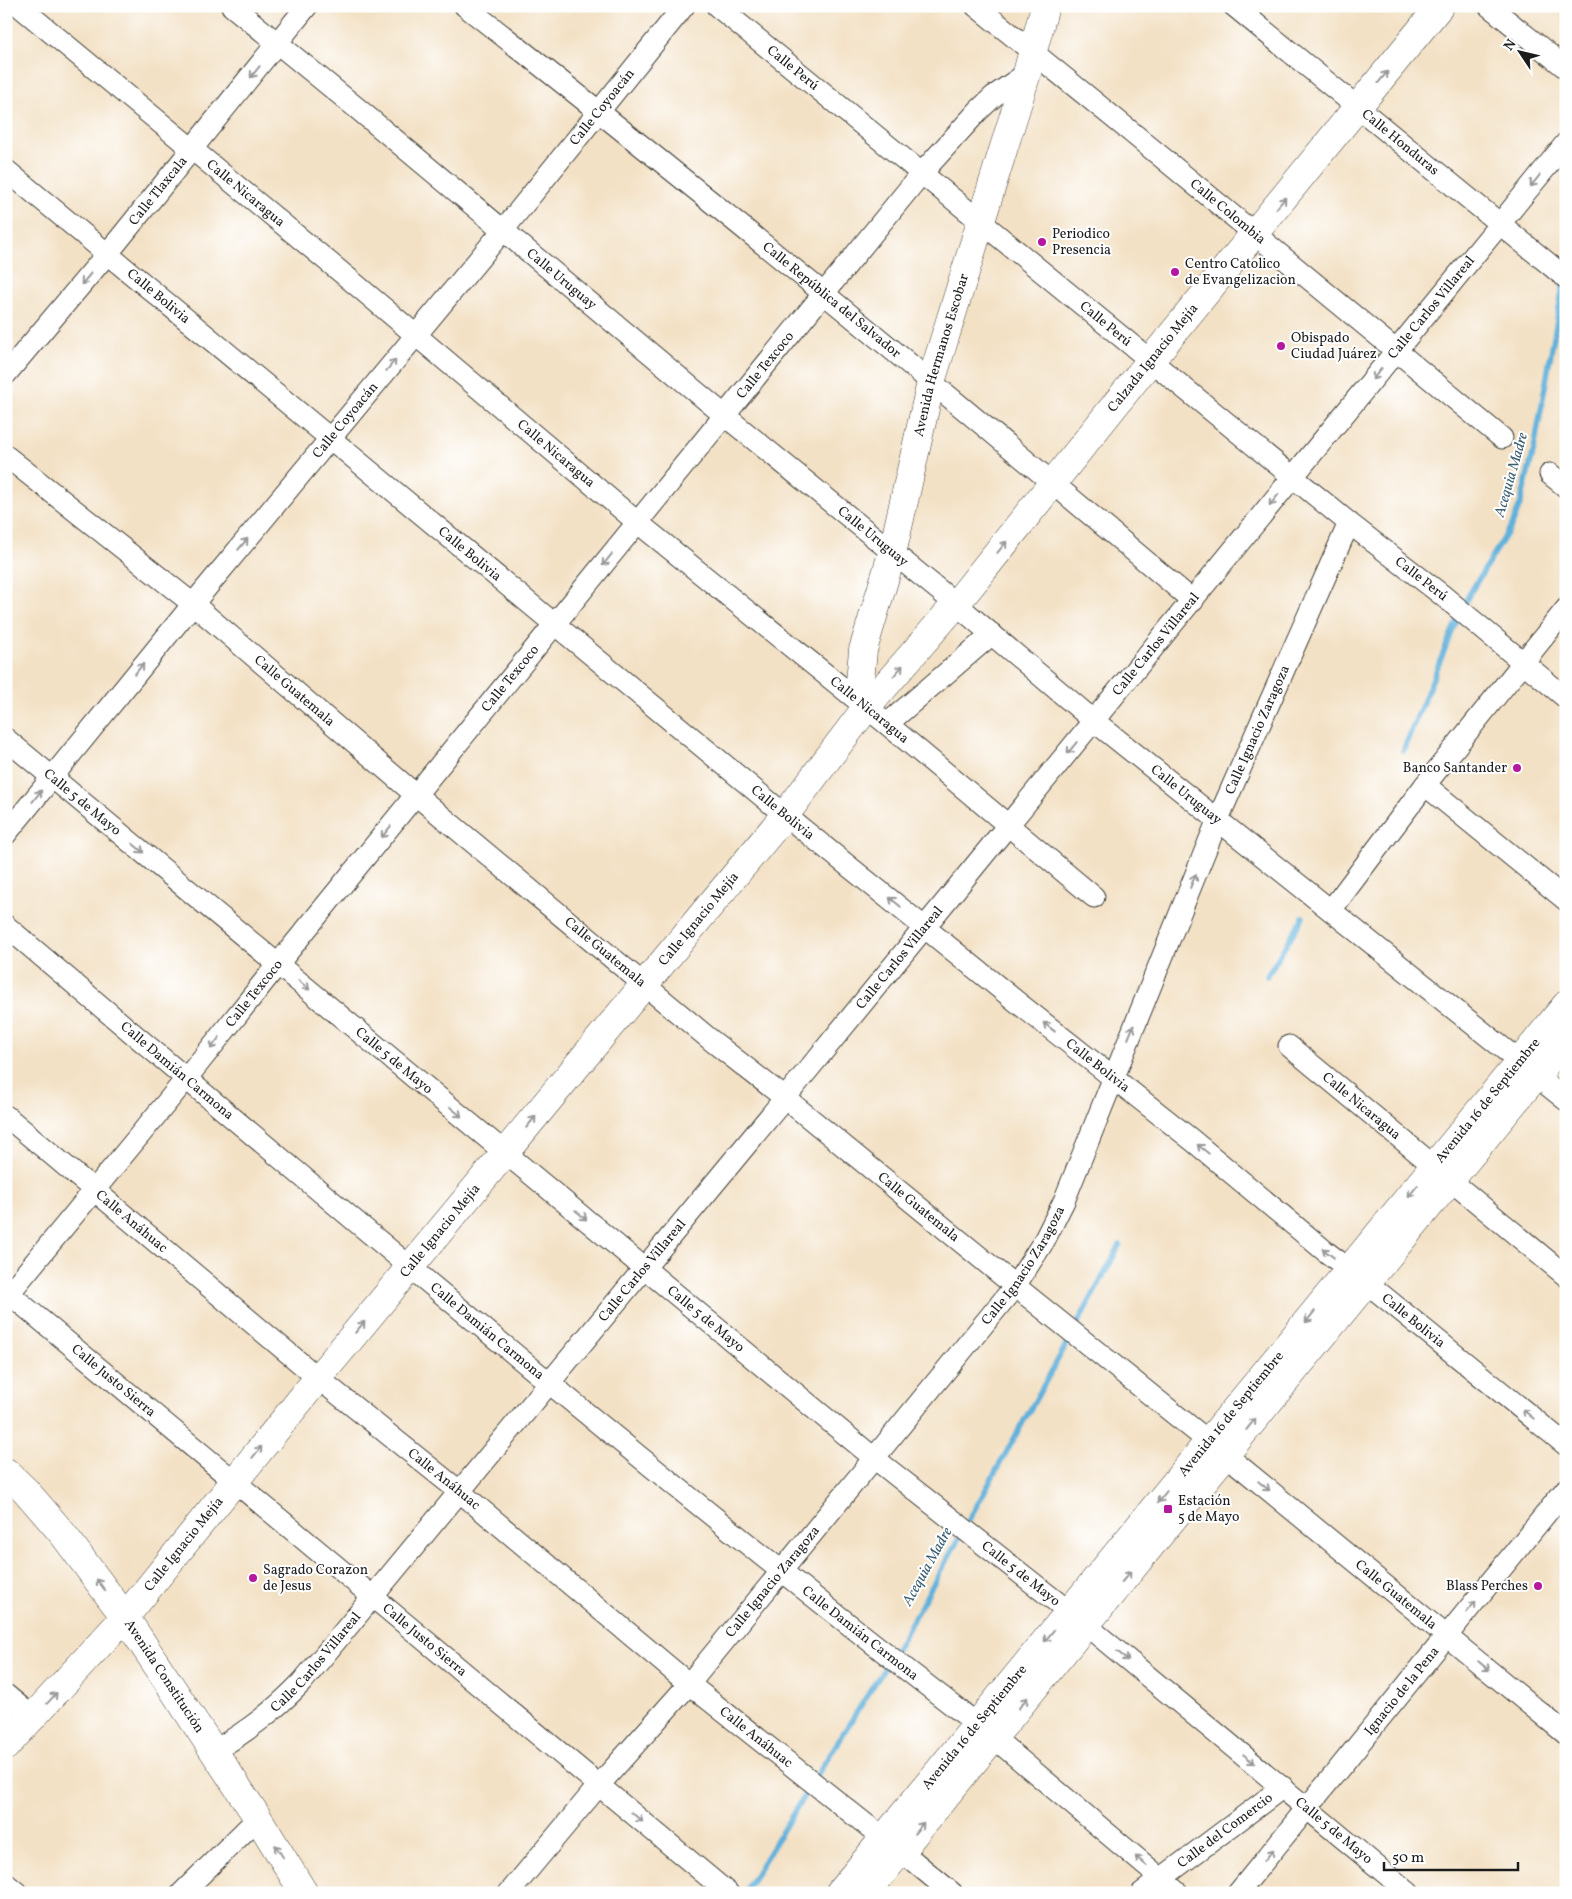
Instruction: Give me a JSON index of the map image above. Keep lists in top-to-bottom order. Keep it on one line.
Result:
{"streets":{"main road":["Avenida Hermanos Escobar","Calzada Ignacio Mejía","Calle Ignacio Mejía","Avenida 16 de Septiembre","Avenida Constitución"],"street":["Calle Perú","Calle Coyoacán","Calle Honduras","Calle Tlaxcala","Calle Nicaragua","Calle Colombia","Calle Uruguay","Calle Bolivia","Calle República del Salvador","Calle Carlos Villareal","Calle Texcoco","Calle Guatemala","Calle Ignacio Zaragoza","Calle 5 de Mayo","Calle Damián Carmona","Calle Anáhuac","Calle Justo Sierra","Ignacio de la Pena","Calle del Comercio"]},"crossings":[["Calle Perú","Calle Carlos Villareal"],["Calle Perú","Avenida Hermanos Escobar"],["Calle Perú","Calzada Ignacio Mejía"],["Calle Perú","Calle Texcoco"],["Calle Perú","Calle Ignacio Zaragoza"],["Calle Coyoacán","Calle Nicaragua"],["Calle Coyoacán","Calle Uruguay"],["Calle Coyoacán","Calle Bolivia"],["Calle Coyoacán","Calle República del Salvador"],["Calle Coyoacán","Calle Guatemala"],["Calle Coyoacán","Calle 5 de Mayo"],["Calle Honduras","Calle Carlos Villareal"],["Calle Honduras","Calzada Ignacio Mejía"],["Calle Tlaxcala","Calle Nicaragua"],["Calle Tlaxcala","Calle Uruguay"],["Calle Tlaxcala","Calle Bolivia"],["Calle Nicaragua","Calle Carlos Villareal"],["Calle Nicaragua","Avenida Hermanos Escobar"],["Calle Nicaragua","Calzada Ignacio Mejía"],["Calle Nicaragua","Calle Texcoco"],["Calle Nicaragua","Calle Ignacio Mejía"],["Calle Nicaragua","Avenida 16 de Septiembre"],["Calle Colombia","Calle Carlos Villareal"],["Calle Colombia","Avenida Hermanos Escobar"],["Calle Colombia","Calzada Ignacio Mejía"],["Calle Colombia","Calle Texcoco"],["Calle Uruguay","Calle Carlos Villareal"],["Calle Uruguay","Avenida Hermanos Escobar"],["Calle Uruguay","Calzada Ignacio Mejía"],["Calle Uruguay","Calle Texcoco"],["Calle Uruguay","Calle Ignacio Zaragoza"],["Calle Uruguay","Avenida 16 de Septiembre"],["Calle Bolivia","Calle Carlos Villareal"],["Calle Bolivia","Calle Texcoco"],["Calle Bolivia","Calle Ignacio Zaragoza"],["Calle Bolivia","Calle Ignacio Mejía"],["Calle Bolivia","Avenida 16 de Septiembre"],["Calle República del Salvador","Calle Carlos Villareal"],["Calle República del Salvador","Avenida Hermanos Escobar"],["Calle República del Salvador","Calzada Ignacio Mejía"],["Calle República del Salvador","Calle Texcoco"],["Calle Carlos Villareal","Calle Guatemala"],["Calle Carlos Villareal","Calle 5 de Mayo"],["Calle Carlos Villareal","Calle Damián Carmona"],["Calle Carlos Villareal","Calle Anáhuac"],["Calle Carlos Villareal","Calle Justo Sierra"],["Calle Carlos Villareal","Avenida Constitución"],["Avenida Hermanos Escobar","Calzada Ignacio Mejía"],["Avenida Hermanos Escobar","Calle Texcoco"],["Avenida Hermanos Escobar","Calle Ignacio Mejía"],["Calzada Ignacio Mejía","Calle Ignacio Mejía"],["Calle Texcoco","Calle Guatemala"],["Calle Texcoco","Calle 5 de Mayo"],["Calle Texcoco","Calle Damián Carmona"],["Calle Texcoco","Calle Anáhuac"],["Calle Texcoco","Calle Justo Sierra"],["Calle Guatemala","Calle Ignacio Zaragoza"],["Calle Guatemala","Calle Ignacio Mejía"],["Calle Guatemala","Avenida 16 de Septiembre"],["Calle Guatemala","Ignacio de la Pena"],["Calle Ignacio Zaragoza","Calle 5 de Mayo"],["Calle Ignacio Zaragoza","Calle Damián Carmona"],["Calle Ignacio Zaragoza","Calle Anáhuac"],["Calle Ignacio Zaragoza","Calle Justo Sierra"],["Calle 5 de Mayo","Calle Ignacio Mejía"],["Calle 5 de Mayo","Avenida 16 de Septiembre"],["Calle 5 de Mayo","Ignacio de la Pena"],["Calle 5 de Mayo","Calle del Comercio"],["Calle Ignacio Mejía","Calle Damián Carmona"],["Calle Ignacio Mejía","Calle Anáhuac"],["Calle Ignacio Mejía","Calle Justo Sierra"],["Calle Ignacio Mejía","Avenida Constitución"],["Calle Damián Carmona","Avenida 16 de Septiembre"],["Calle Damián Carmona","Calle del Comercio"],["Avenida 16 de Septiembre","Calle Anáhuac"]],"one_way":["Calle Coyoacán","Calle Tlaxcala","Calle Bolivia","Calzada Ignacio Mejía","Calle 5 de Mayo","Calle Ignacio Mejía","Avenida Constitución","Ignacio de la Pena"],"water":["Acequia Madre"],"places":{"other":["Periodico Presencia","Centro Catolico de Evangelizacion","Obispado Ciudad Juárez","Banco Santander","Sagrado Corazon de Jesus","Blass Perches"],"transit":["Estación 5 de Mayo"]},"scale_bar":"50 m","north":"top left"}
